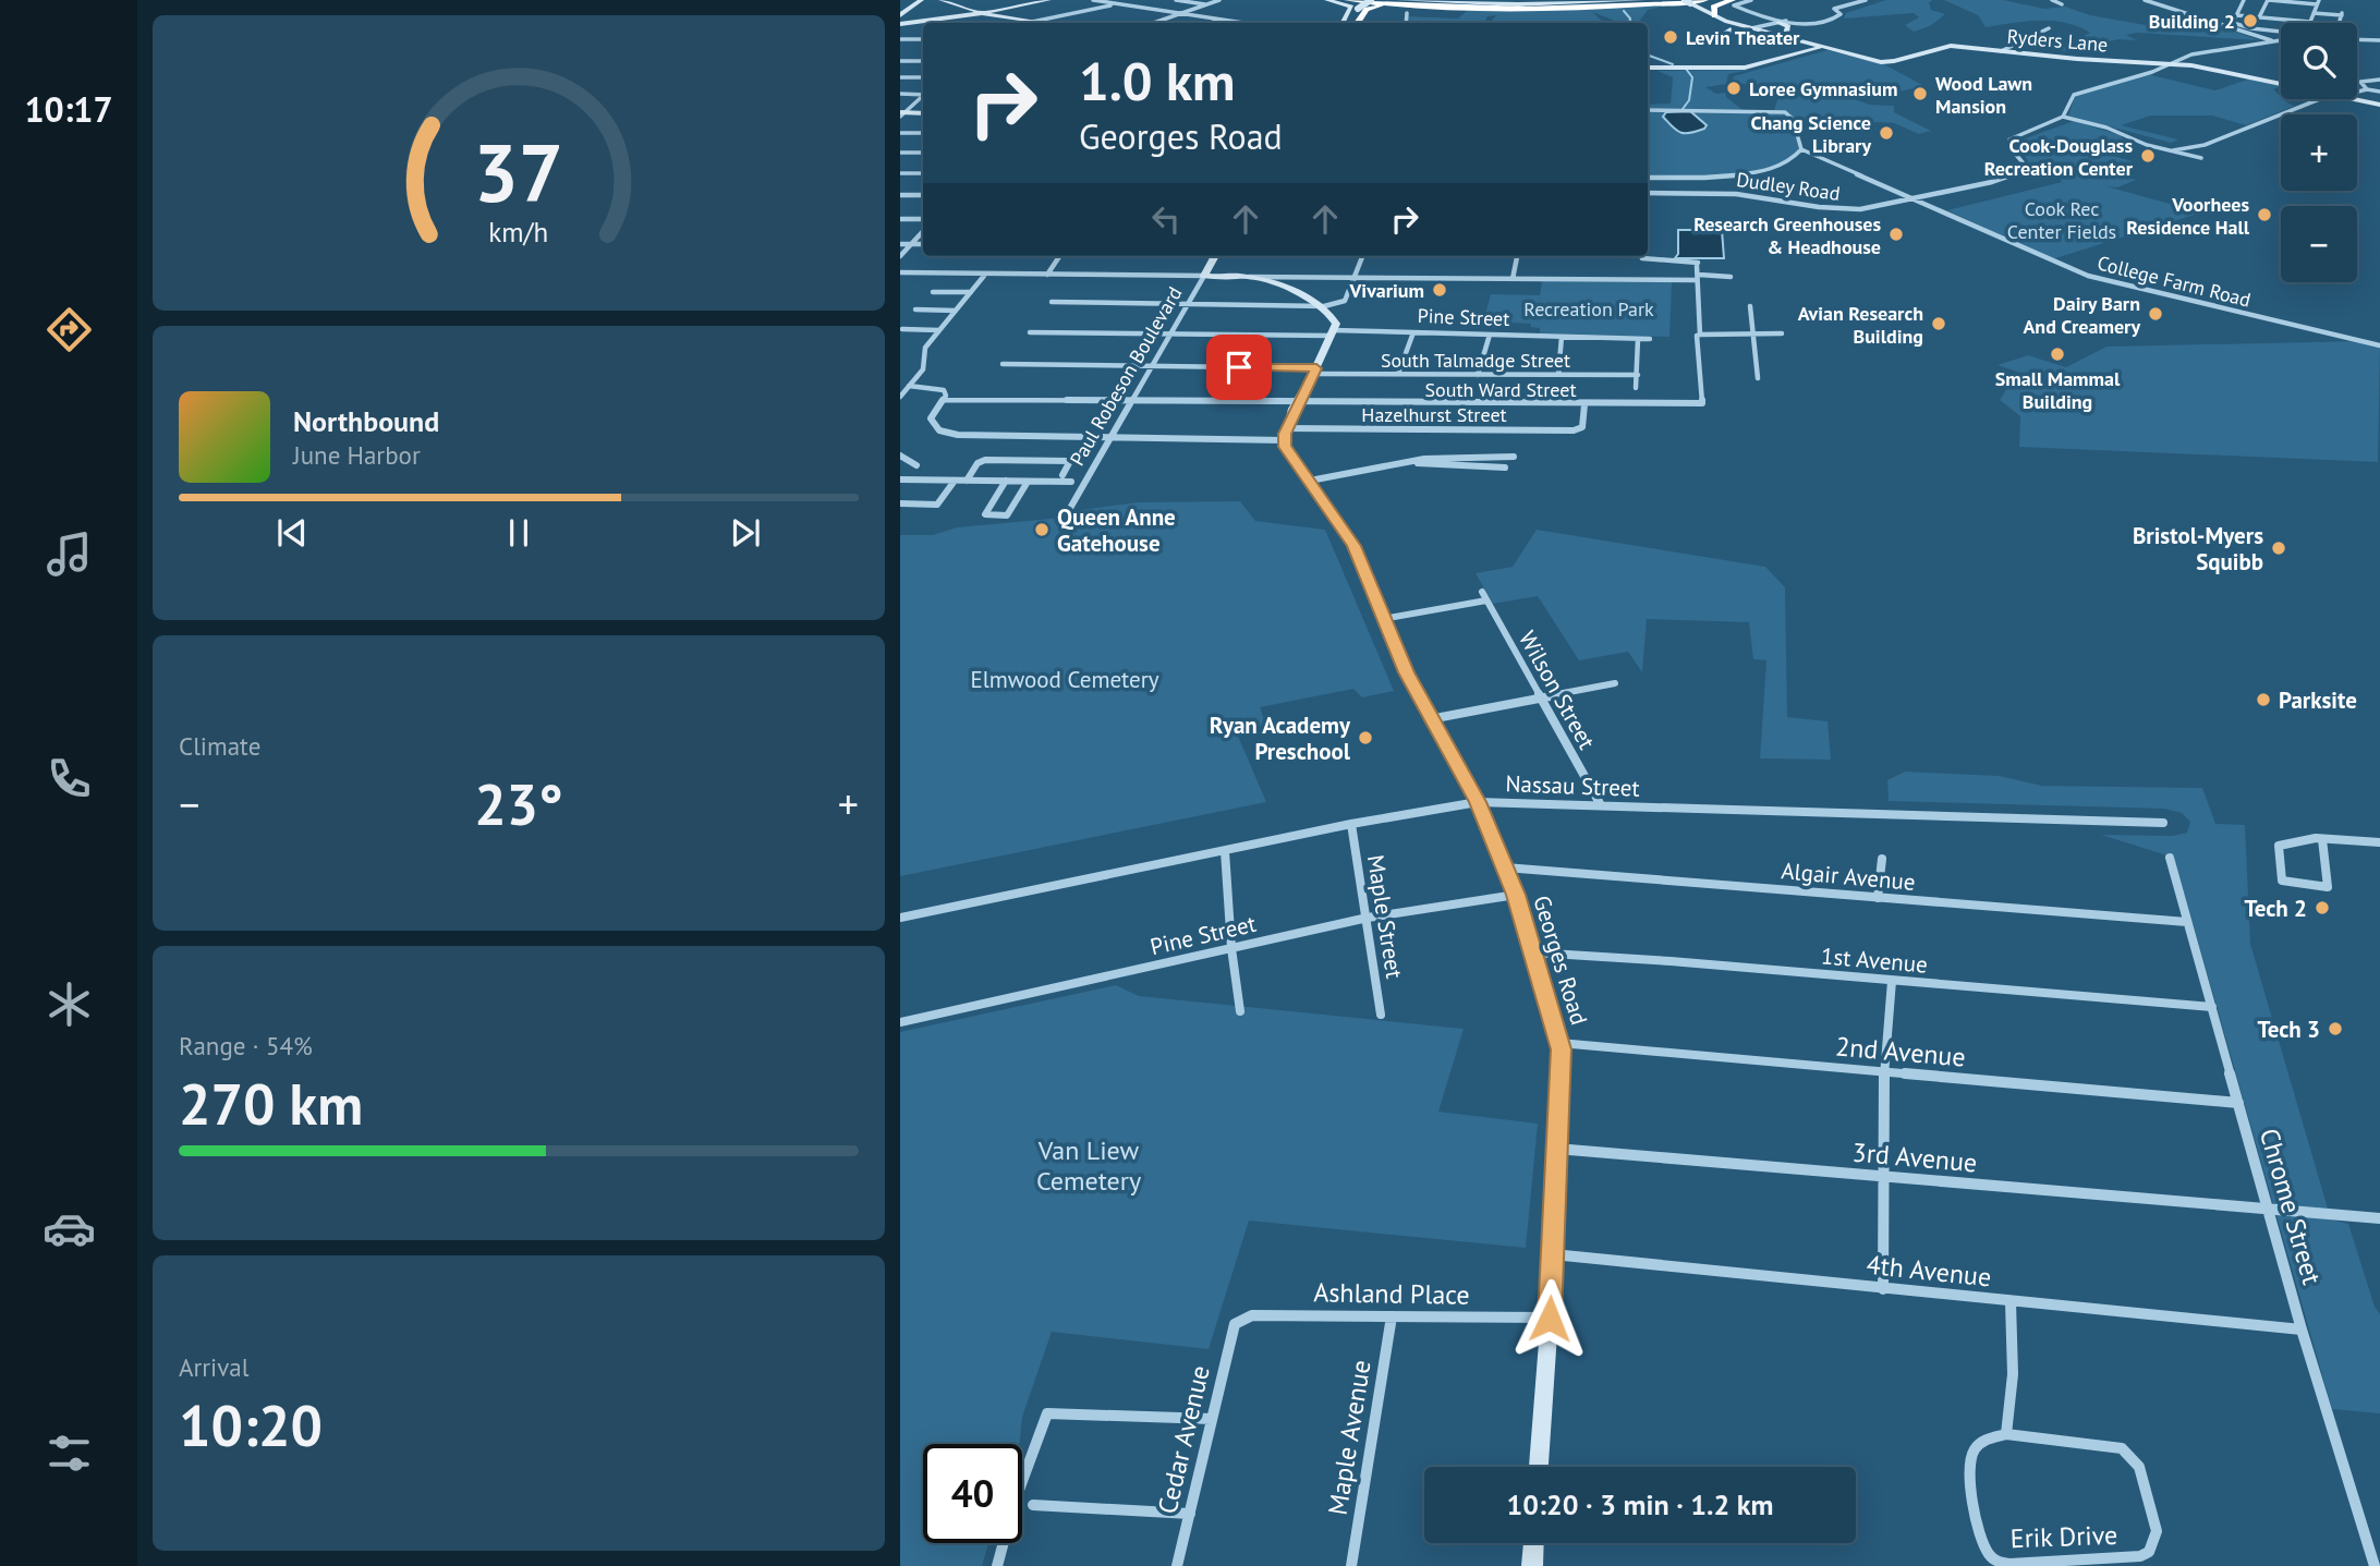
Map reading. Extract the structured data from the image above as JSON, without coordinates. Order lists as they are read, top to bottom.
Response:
{
  "streets": {
    "street": [
      "Ryders Lane",
      "Dudley Road",
      "College Farm Road",
      "Pine Street",
      "South Talmadge Street",
      "Paul Robeson Boulevard",
      "South Ward Street",
      "Hazelhurst Street",
      "Wilson Street",
      "Nassau Street",
      "Algair Avenue",
      "Maple Street",
      "Georges Road",
      "1st Avenue",
      "2nd Avenue",
      "3rd Avenue",
      "Chrome Street",
      "4th Avenue",
      "Ashland Place",
      "Maple Avenue",
      "Cedar Avenue",
      "Erik Drive"
    ]
  },
  "crossings": [
    ["Ryders Lane", "Dudley Road"],
    ["Dudley Road", "College Farm Road"],
    ["Pine Street", "Paul Robeson Boulevard"],
    ["Pine Street", "Maple Street"],
    ["Pine Street", "Georges Road"],
    ["South Talmadge Street", "Paul Robeson Boulevard"],
    ["Paul Robeson Boulevard", "South Ward Street"],
    ["South Ward Street", "Hazelhurst Street"],
    ["Wilson Street", "Nassau Street"],
    ["Nassau Street", "Maple Street"],
    ["Nassau Street", "Georges Road"],
    ["Algair Avenue", "Georges Road"],
    ["Algair Avenue", "Chrome Street"],
    ["Georges Road", "1st Avenue"],
    ["Georges Road", "2nd Avenue"],
    ["Georges Road", "3rd Avenue"],
    ["Georges Road", "4th Avenue"],
    ["Georges Road", "Ashland Place"],
    ["1st Avenue", "Chrome Street"],
    ["2nd Avenue", "Chrome Street"],
    ["3rd Avenue", "Chrome Street"],
    ["Chrome Street", "4th Avenue"],
    ["Ashland Place", "Maple Avenue"],
    ["Ashland Place", "Cedar Avenue"]
  ],
  "parks": [
    "Cook Rec Center Fields",
    "Recreation Park",
    "Elmwood Cemetery",
    "Van Liew Cemetery"
  ],
  "places": [
    "Building 2",
    "Levin Theater",
    "Loree Gymnasium",
    "Wood Lawn Mansion",
    "Chang Science Library",
    "Cook-Douglass Recreation Center",
    "Voorhees Residence Hall",
    "Research Greenhouses & Headhouse",
    "Vivarium",
    "Dairy Barn And Creamery",
    "Avian Research Building",
    "Small Mammal Building",
    "Queen Anne Gatehouse",
    "Bristol-Myers Squibb",
    "Parksite",
    "Ryan Academy Preschool",
    "Tech 2",
    "Tech 3"
  ],
  "page": {
    "tabs": "10:17",
    "map_buttons": ["+", "−"],
    "turn": ["1.0 km", "Georges Road"],
    "song": ["Northbound", "June Harbor"],
    "tile": [
      "Climate",
      ["Range · 54%", "270 km"],
      ["Arrival", "10:20"]
    ],
    "heat": ["−", "23°", "+"],
    "limit": "40",
    "trip": "10:20 · 3 min · 1.2 km",
    "gauge": ["37", "km/h"]
  }
}
